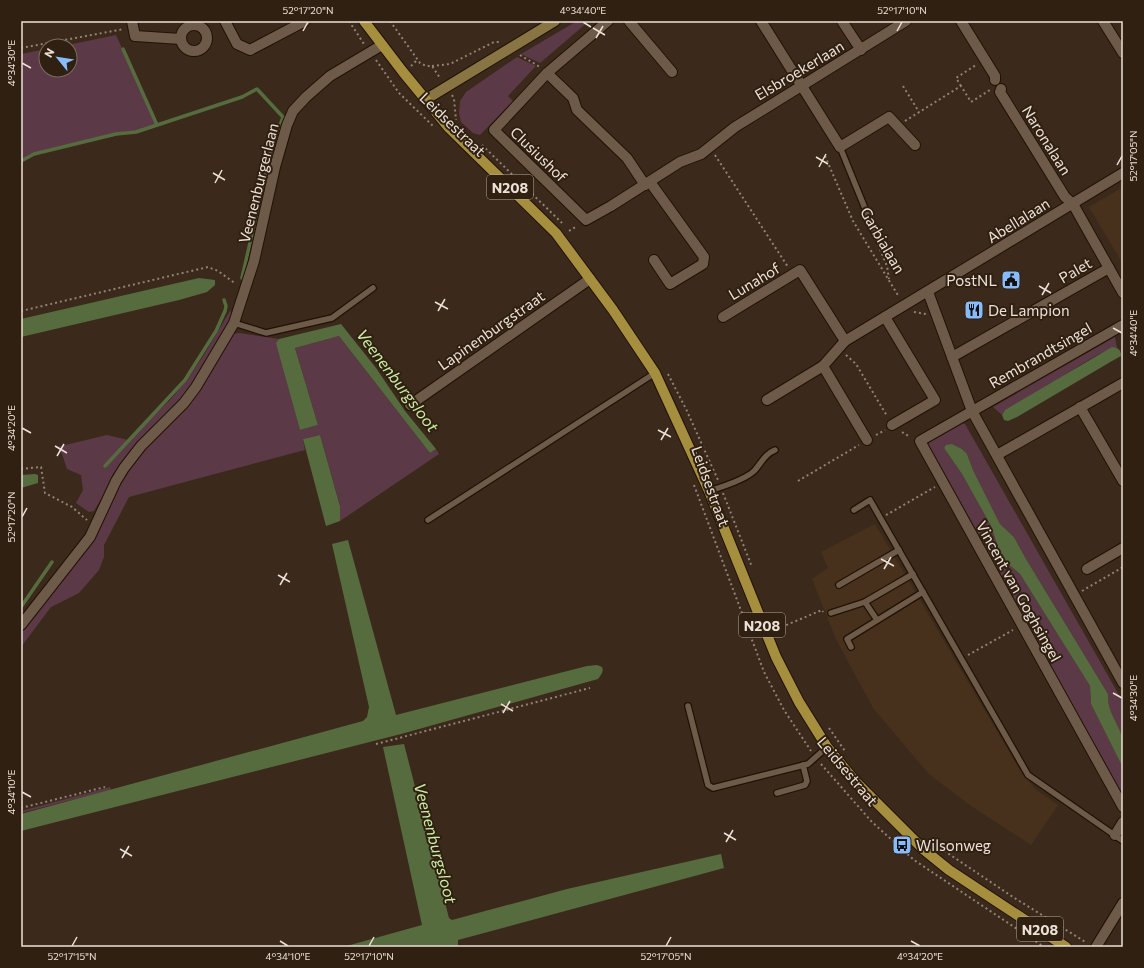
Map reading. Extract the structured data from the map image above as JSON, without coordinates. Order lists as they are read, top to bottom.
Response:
{
  "streets": {
    "main road": ["Leidsestraat", "N208"],
    "street": [
      "Elsbroekerlaan",
      "Naronalaan",
      "Clusiushof",
      "Veenenburgerlaan",
      "Abellalaan",
      "Garbialaan",
      "Palet",
      "Lunahof",
      "Lapinenburgstraat",
      "Rembrandtsingel",
      "Vincent van Goghsingel"
    ]
  },
  "crossings": [
    ["Elsbroekerlaan", "Clusiushof"],
    ["Elsbroekerlaan", "Garbialaan"],
    ["Leidsestraat", "Veenenburgerlaan"],
    ["Leidsestraat", "Lapinenburgstraat"],
    ["Naronalaan", "Abellalaan"],
    ["Naronalaan", "Palet"],
    ["Abellalaan", "Garbialaan"],
    ["Abellalaan", "Lunahof"],
    ["Rembrandtsingel", "Vincent van Goghsingel"]
  ],
  "water": ["Veenenburgsloot"],
  "places": {
    "public building": ["PostNL"],
    "restaurant": ["De Lampion"],
    "bus stop": ["Wilsonweg"]
  },
  "north": "top left",
  "coordinates": [
    "52°17'20\"N",
    "4°34'40\"E",
    "52°17'10\"N",
    "4°34'30\"E",
    "52°17'05\"N",
    "4°34'20\"E",
    "4°34'10\"E",
    "52°17'15\"N"
  ]
}
